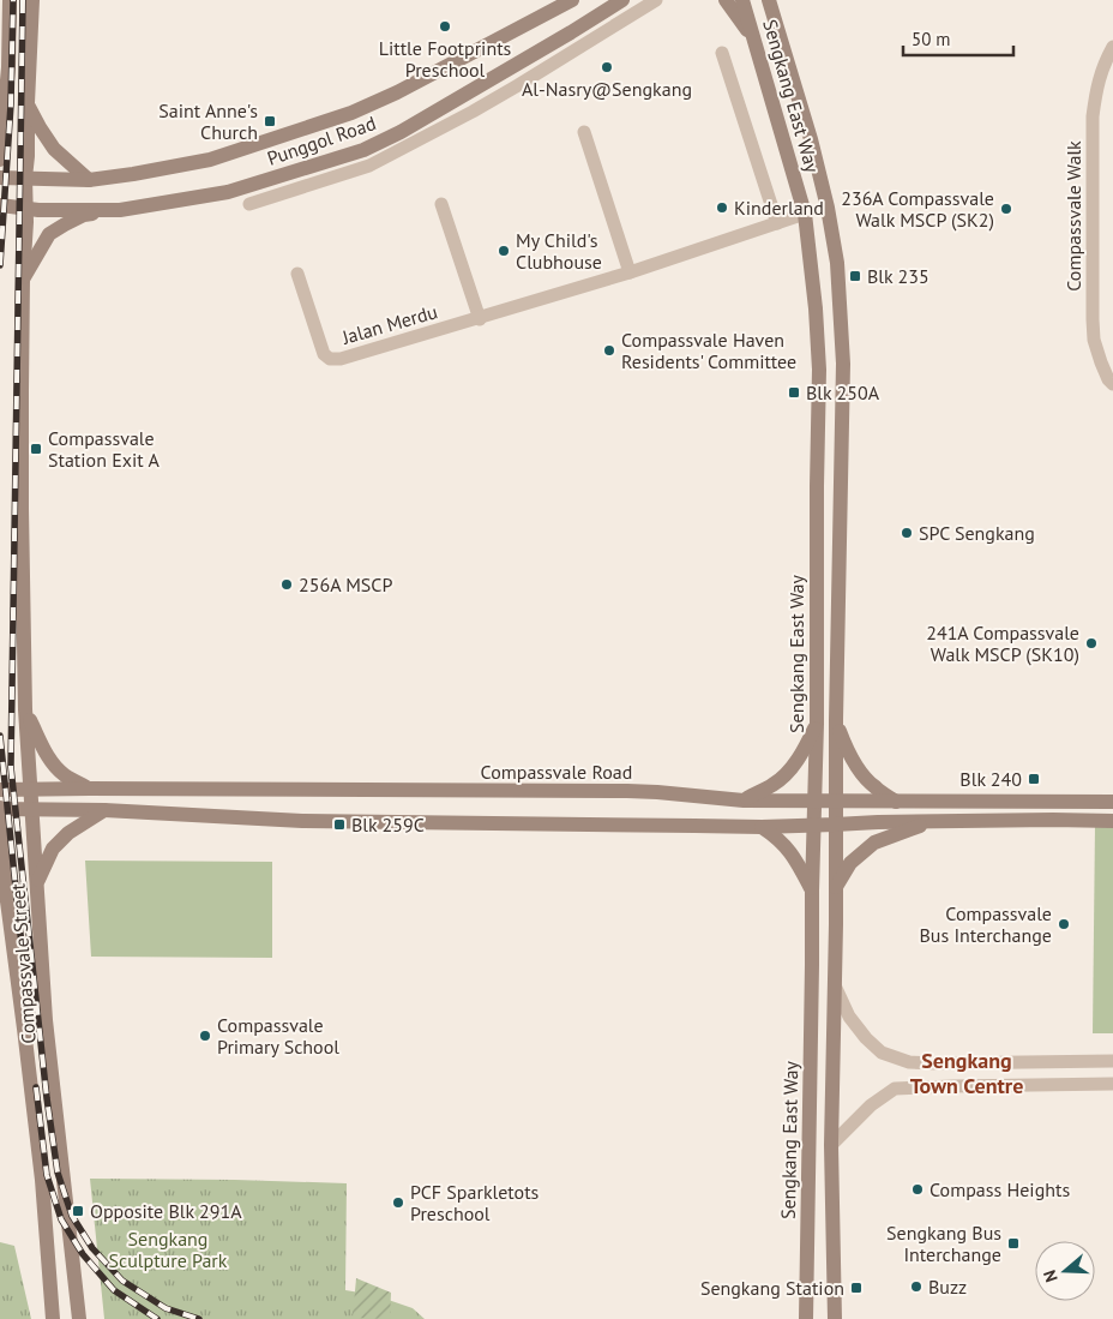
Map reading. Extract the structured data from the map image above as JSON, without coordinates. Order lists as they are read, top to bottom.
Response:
{
  "streets": {
    "main road": [
      "Sengkang East Way",
      "Punggol Road",
      "Compassvale Road",
      "Compassvale Street"
    ],
    "street": ["Compassvale Walk", "Jalan Merdu"]
  },
  "crossings": [
    ["Sengkang East Way", "Jalan Merdu"],
    ["Sengkang East Way", "Compassvale Road"],
    ["Punggol Road", "Compassvale Street"],
    ["Compassvale Road", "Compassvale Street"]
  ],
  "districts": ["Sengkang Town Centre"],
  "parks": ["Sengkang Sculpture Park"],
  "places": {
    "other": [
      "Little Footprints Preschool",
      "Al-Nasry@Sengkang",
      "Kinderland",
      "236A Compassvale Walk MSCP (SK2)",
      "My Child's Clubhouse",
      "Compassvale Haven Residents' Committee",
      "SPC Sengkang",
      "256A MSCP",
      "241A Compassvale Walk MSCP (SK10)",
      "Compassvale Bus Interchange",
      "Compassvale Primary School",
      "Compass Heights",
      "PCF Sparkletots Preschool",
      "Buzz"
    ],
    "transit": [
      "Saint Anne's Church",
      "Blk 235",
      "Blk 250A",
      "Compassvale Station Exit A",
      "Blk 240",
      "Blk 259C",
      "Opposite Blk 291A",
      "Sengkang Bus Interchange",
      "Sengkang Station"
    ]
  },
  "scale_bar": "50 m",
  "north": "left"
}
